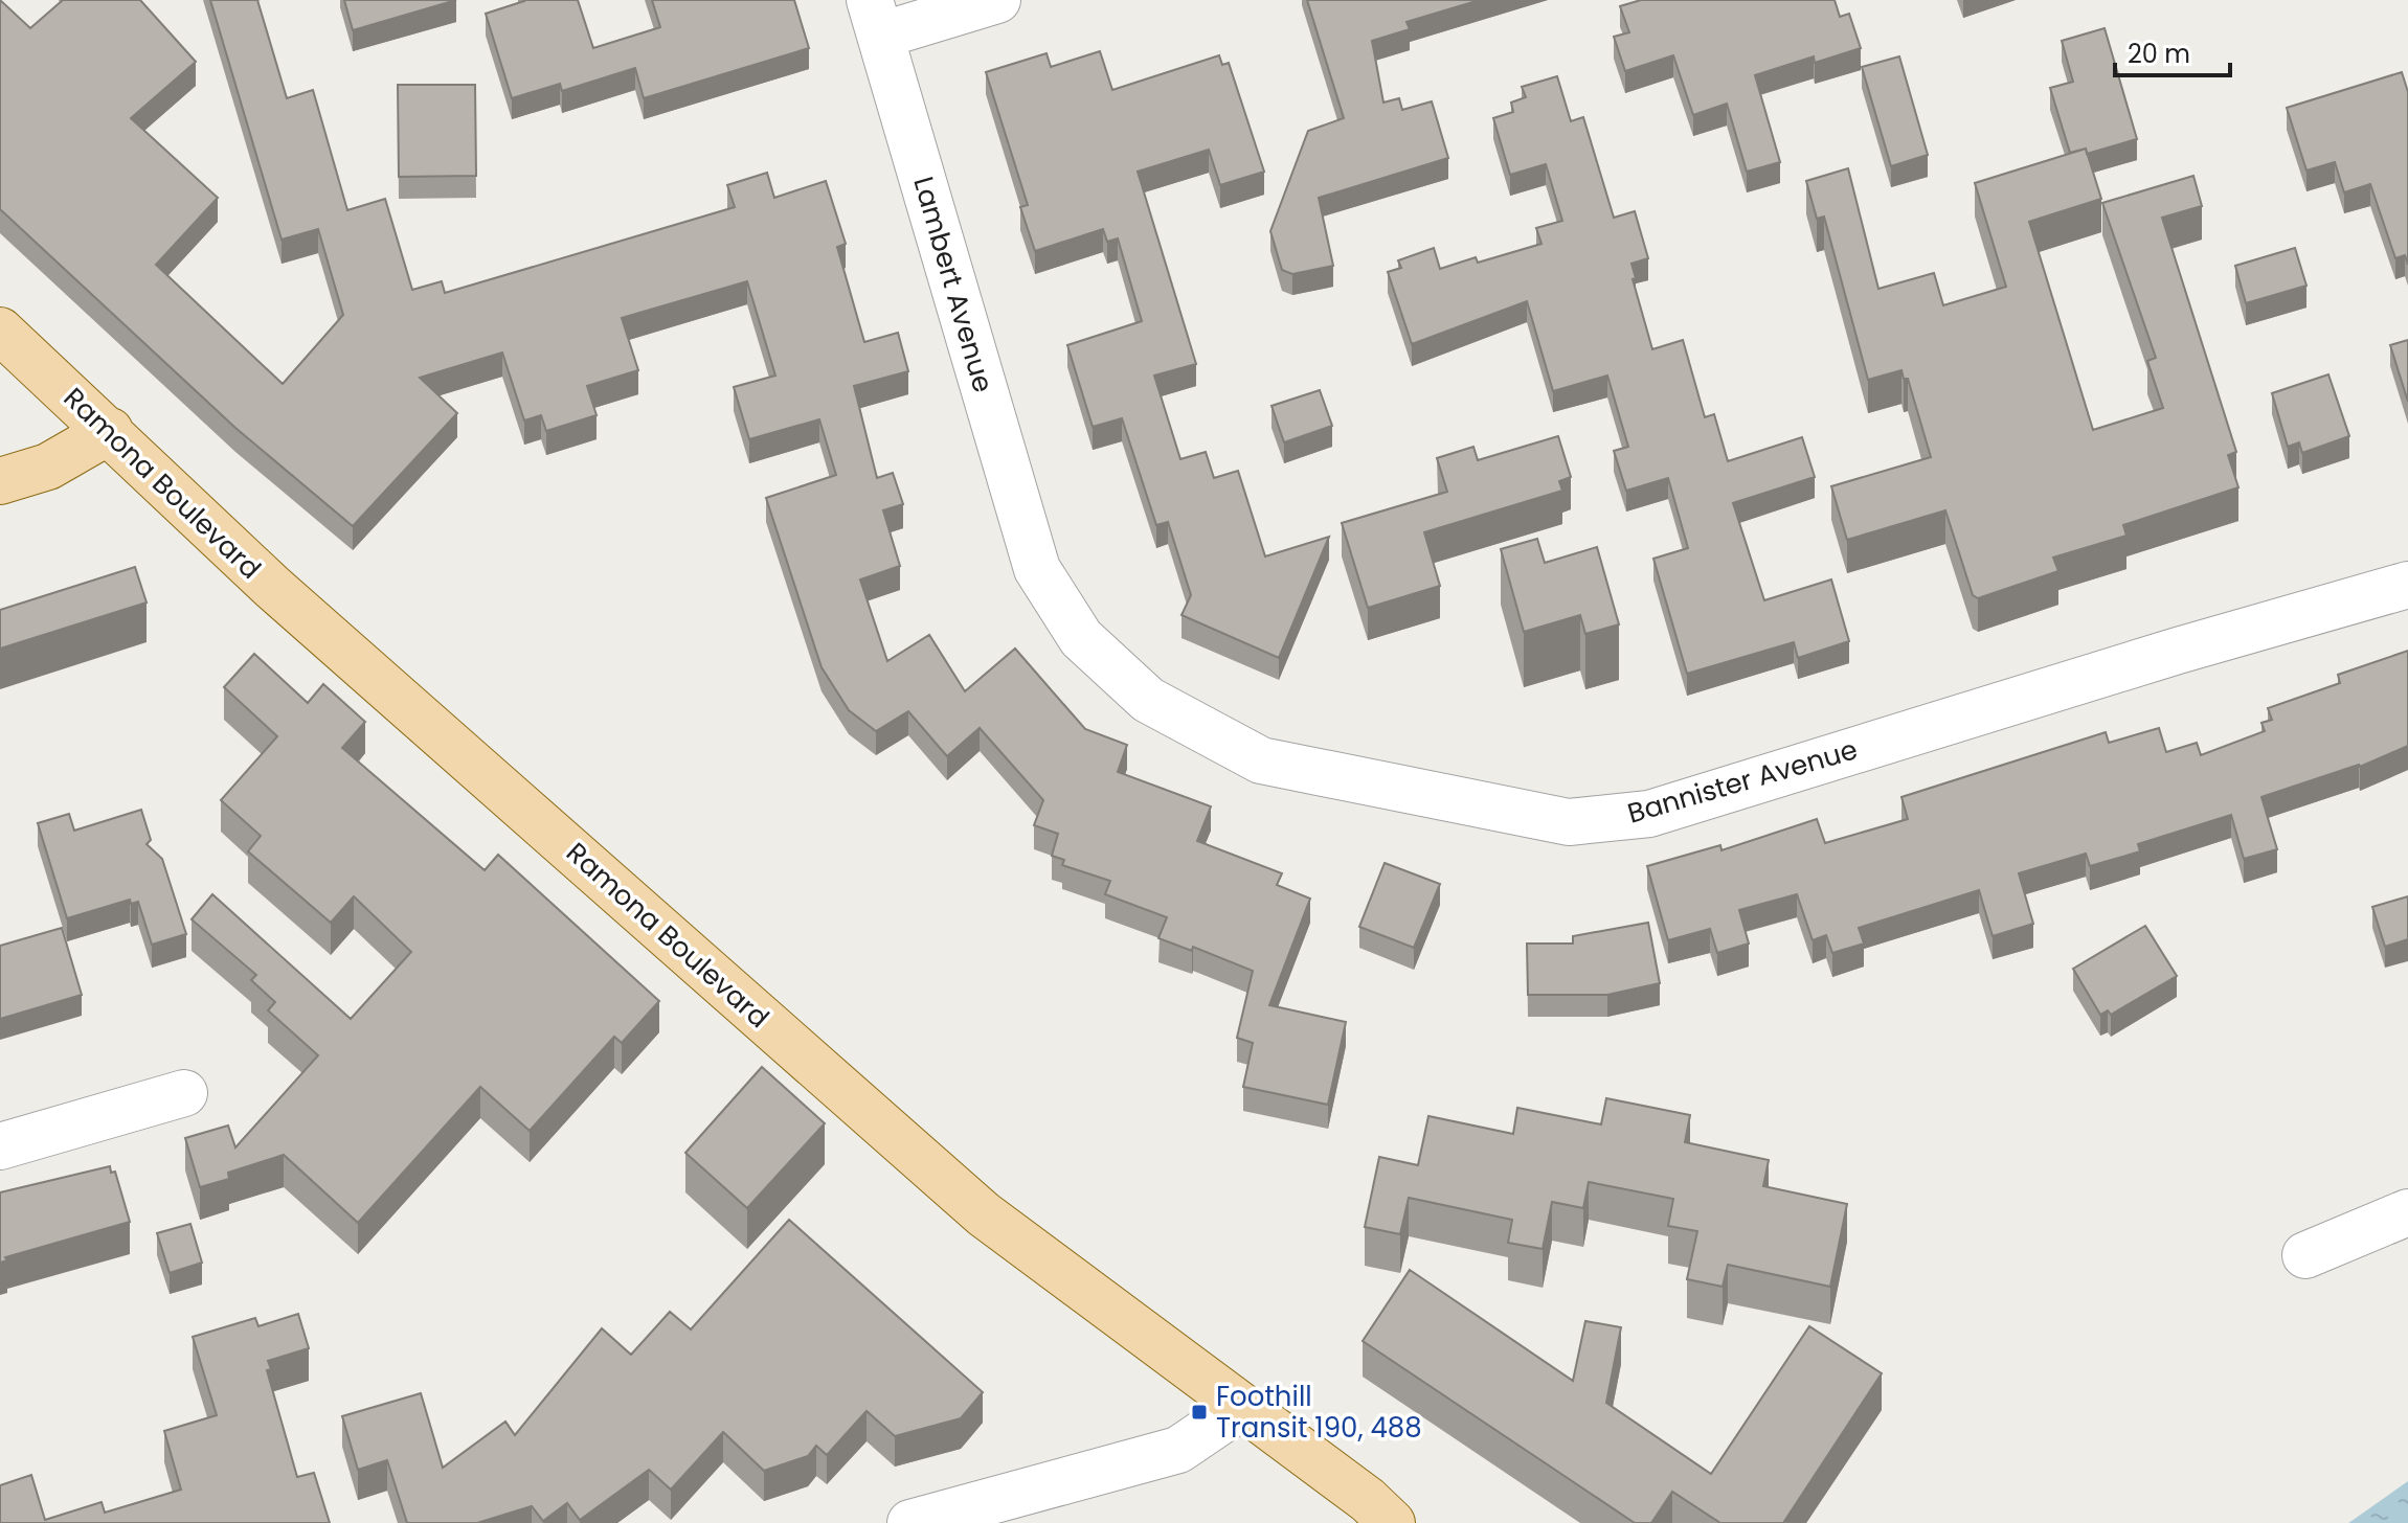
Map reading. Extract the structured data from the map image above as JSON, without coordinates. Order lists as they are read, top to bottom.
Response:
{
  "streets": {
    "main road": ["Ramona Boulevard"],
    "street": ["Lambert Avenue", "Bannister Avenue"]
  },
  "crossings": [
    ["Lambert Avenue", "Bannister Avenue"]
  ],
  "places": {
    "transit": ["Foothill Transit 190, 488"]
  },
  "scale_bar": "20 m"
}
